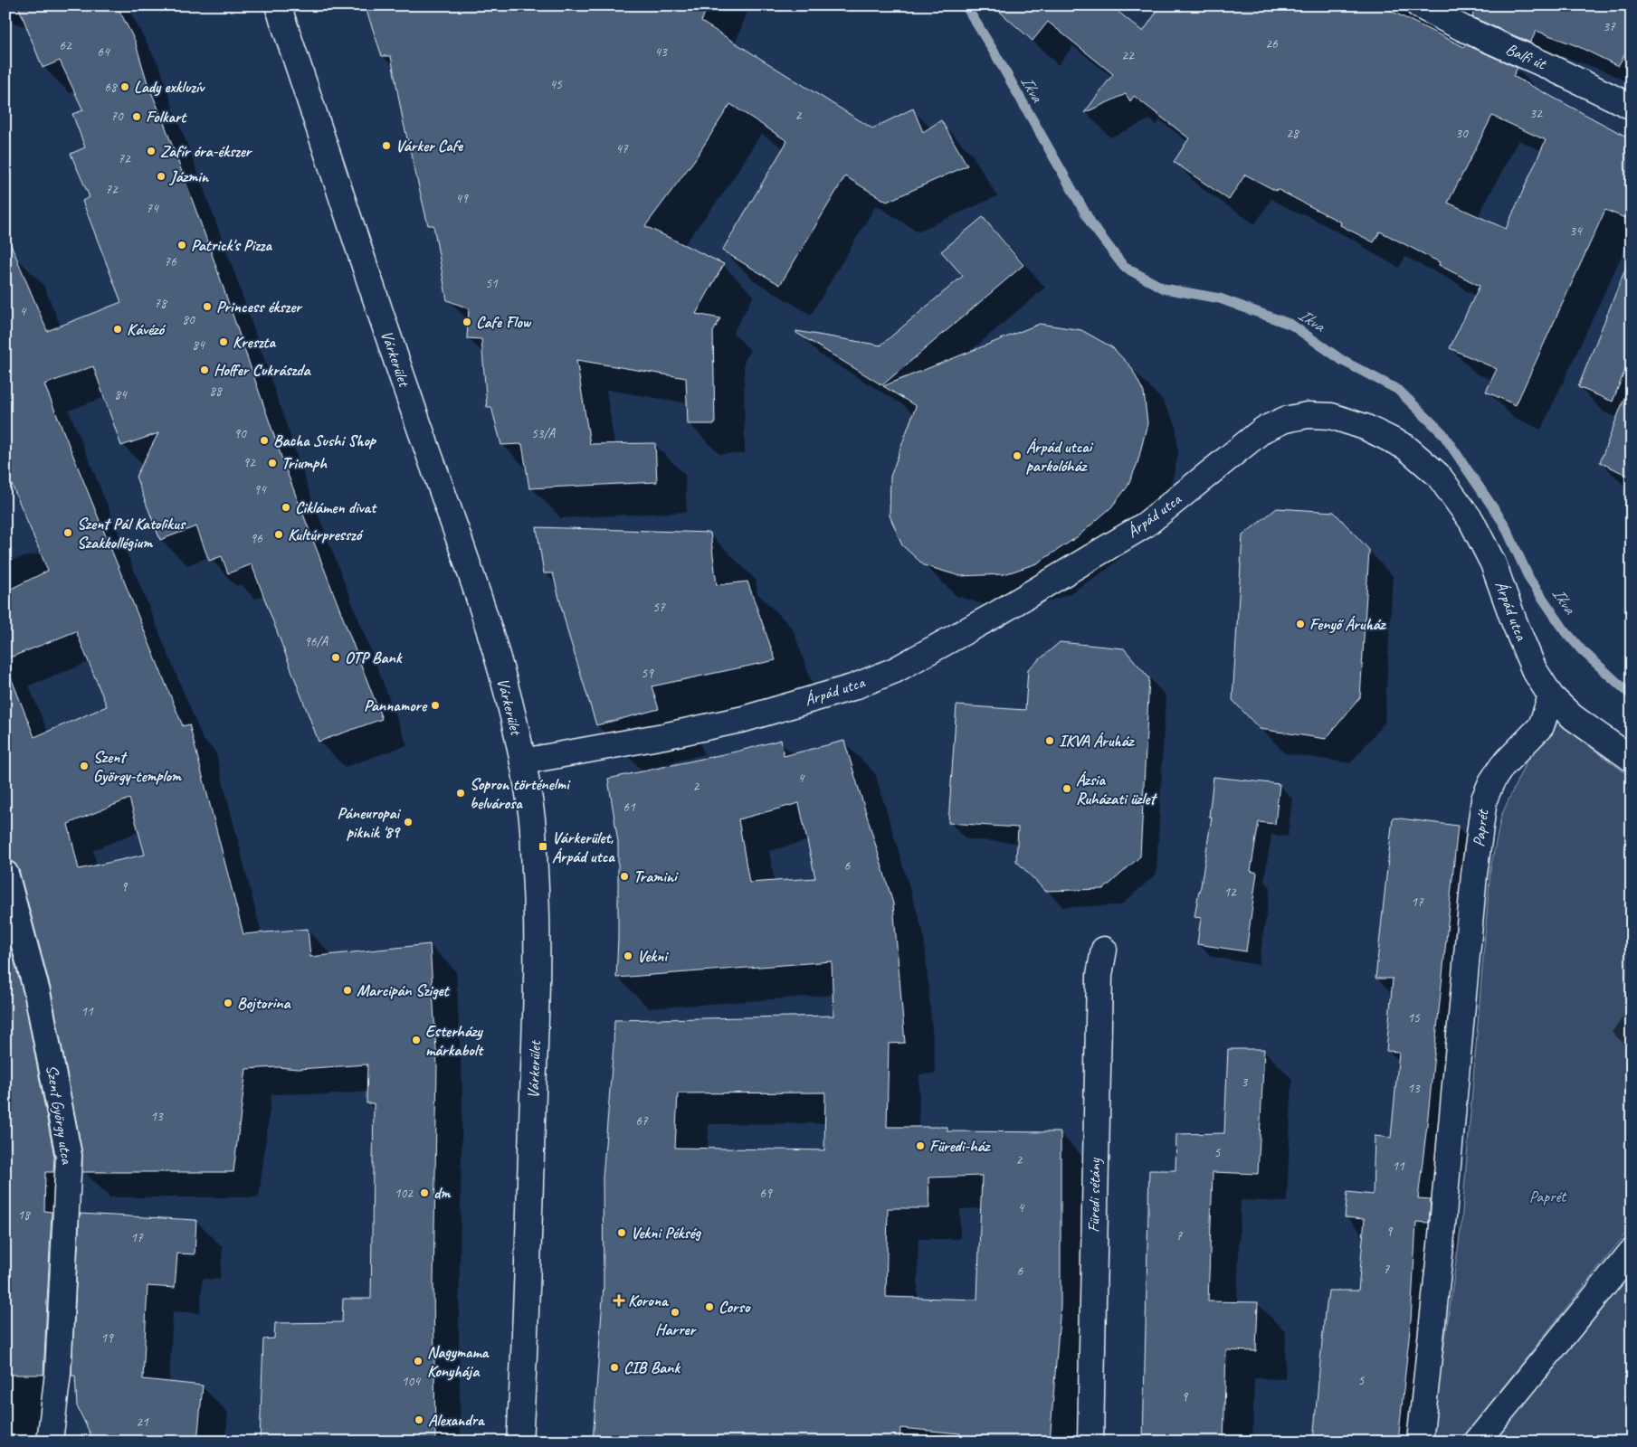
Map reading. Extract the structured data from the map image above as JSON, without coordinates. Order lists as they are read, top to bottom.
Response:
{
  "streets": {
    "street": [
      "Balfi út",
      "Várkerület",
      "Árpád utca",
      "Paprét",
      "Szent György utca",
      "Füredi sétány"
    ]
  },
  "crossings": [
    ["Várkerület", "Árpád utca"],
    ["Árpád utca", "Paprét"]
  ],
  "water": ["Ikva"],
  "parks": ["Paprét"],
  "places": {
    "other": [
      "Lady exkluzív",
      "Folkart",
      "Várker Cafe",
      "Zafír óra-ékszer",
      "Jázmin",
      "Patrick's Pizza",
      "Princess ékszer",
      "Cafe Flow",
      "Kávézó",
      "Kreszta",
      "Hoffer Cukrászda",
      "Bacha Sushi Shop",
      "Árpád utcai parkolóház",
      "Triumph",
      "Ciklámen divat",
      "Szent Pál Katolikus Szakkollégium",
      "Kultúrpresszó",
      "Fenyő Áruház",
      "OTP Bank",
      "Pannamore",
      "IKVA Áruház",
      "Szent György-templom",
      "Ázsia Ruházati üzlet",
      "Sopron történelmi belvárosa",
      "Páneuropai piknik '89",
      "Tramini",
      "Vekni",
      "Marcipán Sziget",
      "Bojtorina",
      "Esterházy márkabolt",
      "Füredi-ház",
      "dm",
      "Vekni Pékség",
      "Corso",
      "Harrer",
      "Nagymama Konyhája",
      "CIB Bank",
      "Alexandra"
    ],
    "transit": ["Várkerület, Árpád utca"],
    "health": ["Korona"]
  },
  "house_numbers": [
    "37",
    "26",
    "62",
    "64",
    "43",
    "22",
    "45",
    "68",
    "32",
    "2",
    "70",
    "28",
    "30",
    "47",
    "72",
    "72",
    "49",
    "74",
    "34",
    "76",
    "51",
    "78",
    "4",
    "80",
    "84",
    "88",
    "84",
    "90",
    "53/A",
    "92",
    "94",
    "96",
    "57",
    "96/A",
    "59",
    "4",
    "2",
    "61",
    "6",
    "9",
    "12",
    "17",
    "11",
    "15",
    "3",
    "13",
    "13",
    "67",
    "5",
    "2",
    "11",
    "102",
    "69",
    "4",
    "18",
    "9",
    "7",
    "17",
    "7",
    "6",
    "19",
    "5",
    "104",
    "9",
    "21"
  ]
}
